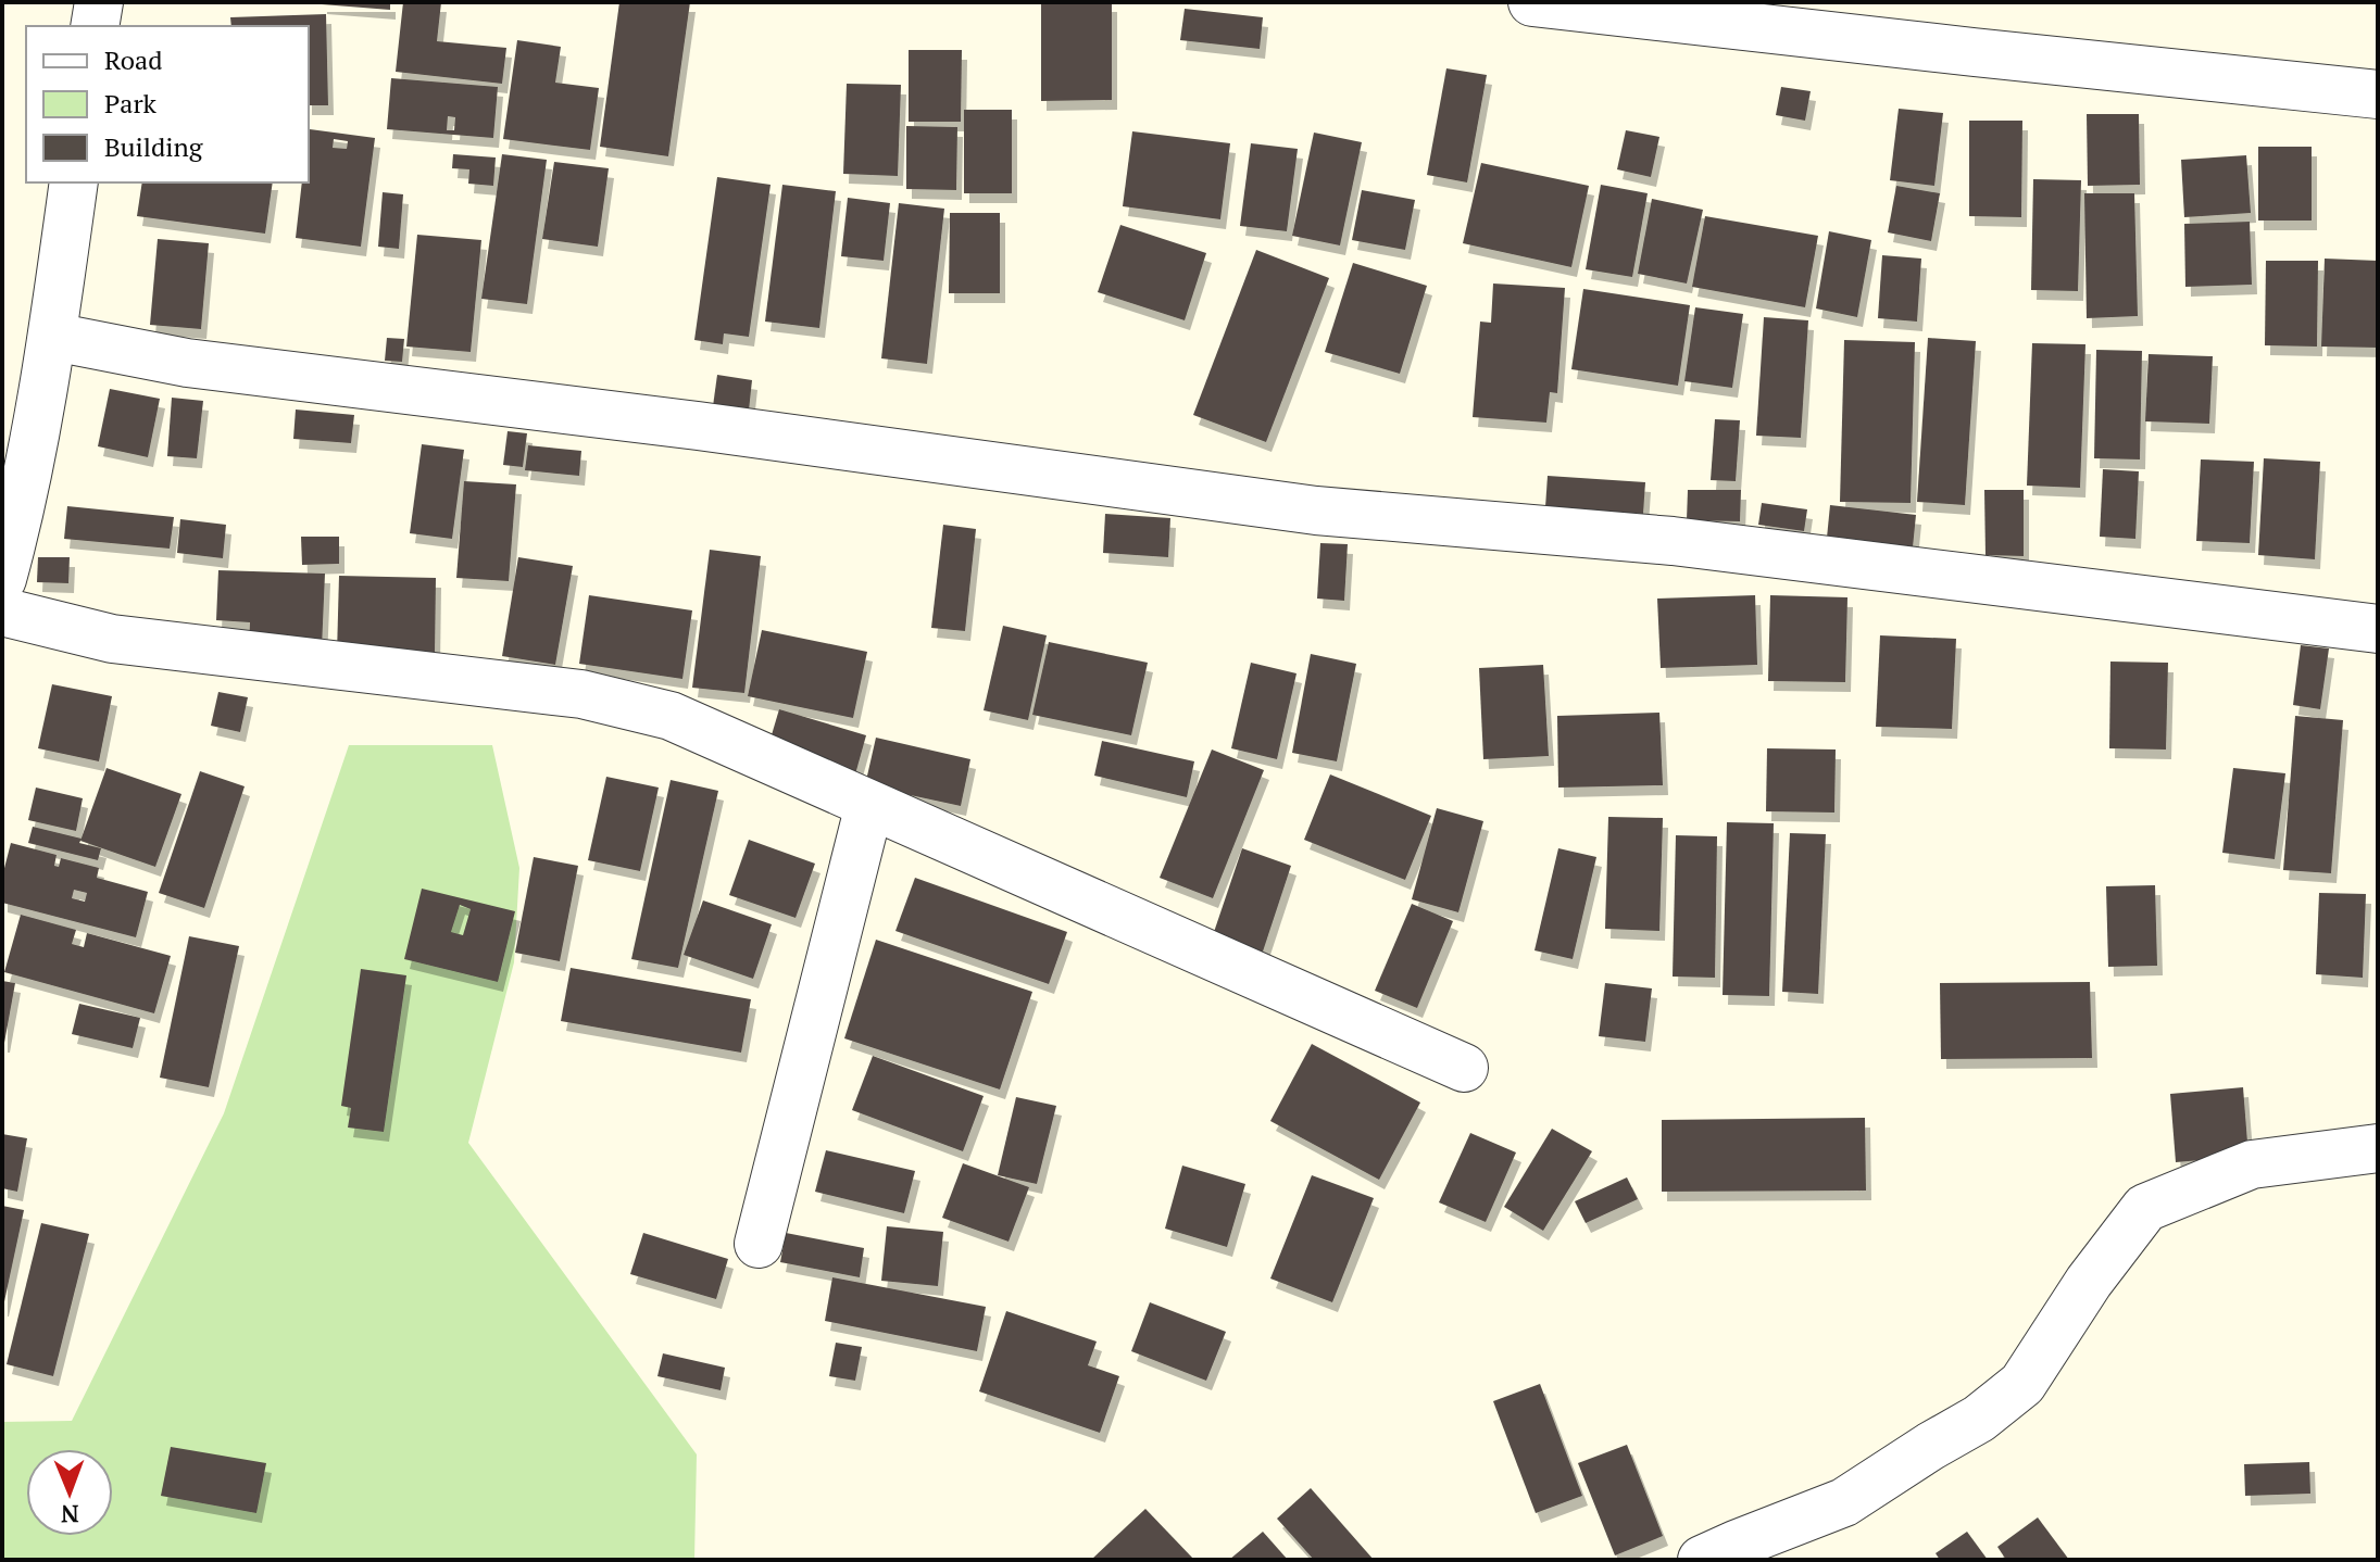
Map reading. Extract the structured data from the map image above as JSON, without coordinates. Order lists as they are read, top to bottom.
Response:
{
  "legend": ["Road", "Park", "Building"],
  "north": "bottom"
}
